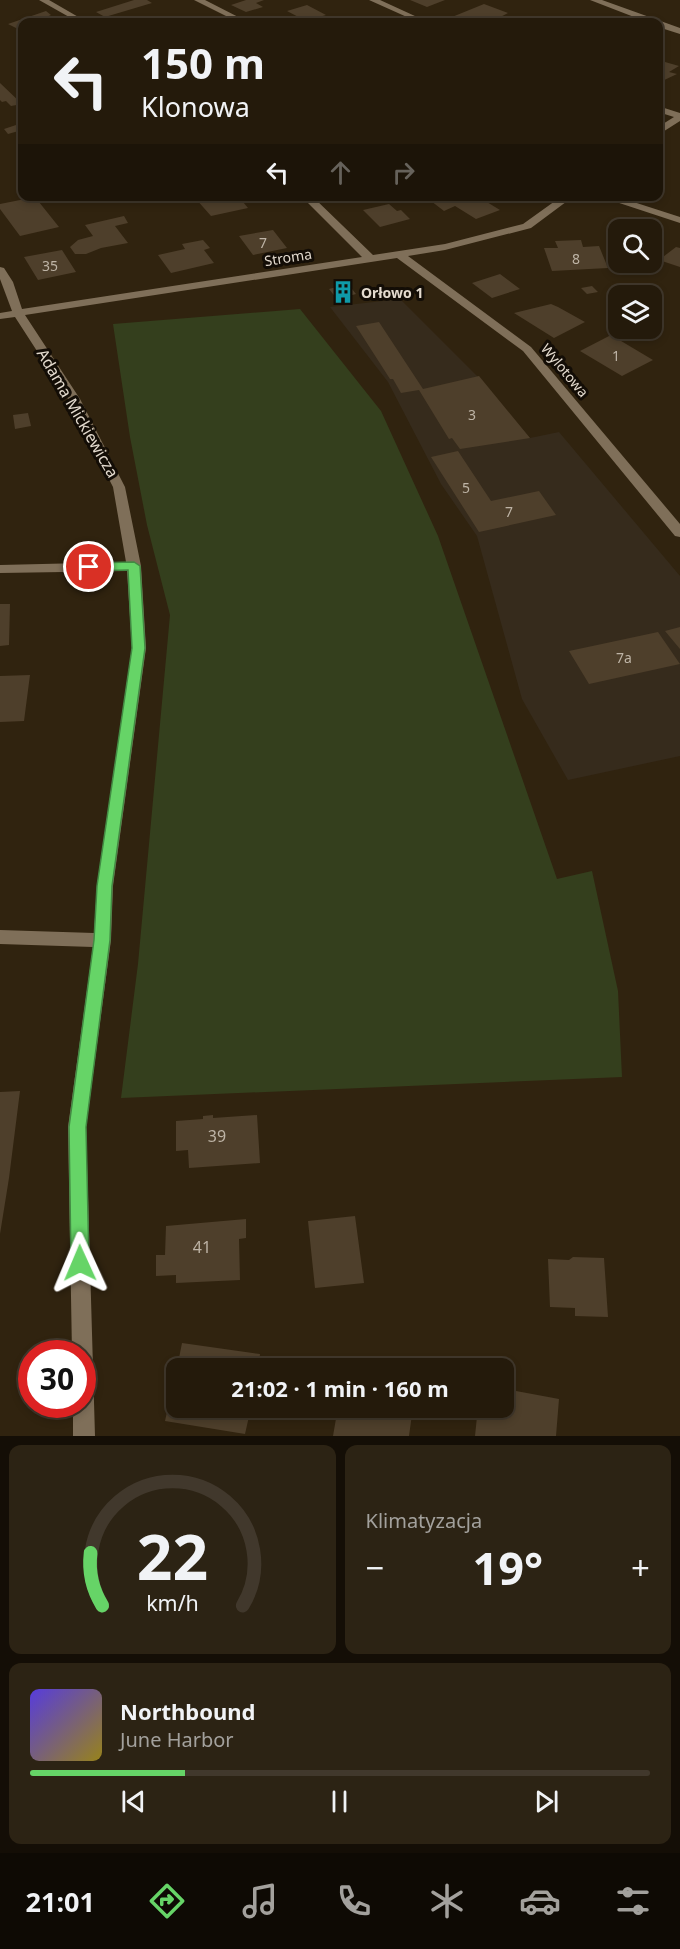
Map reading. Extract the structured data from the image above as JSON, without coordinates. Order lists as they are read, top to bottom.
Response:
{
  "streets": {
    "street": ["Stroma", "Wylotowa", "Adama Mickiewicza"]
  },
  "crossings": [
    ["Stroma", "Wylotowa"],
    ["Stroma", "Adama Mickiewicza"]
  ],
  "places": {
    "building": ["Orłowo 1"]
  },
  "house_numbers": [
    "7",
    "8",
    "35",
    "1",
    "3",
    "5",
    "7",
    "7a",
    "39",
    "41"
  ],
  "page": {
    "turn": ["150 m", "Klonowa"],
    "limit": "30",
    "trip": "21:02 · 1 min · 160 m",
    "tile": "Klimatyzacja",
    "heat": ["−", "19°", "+"],
    "song": ["Northbound", "June Harbor"],
    "tabs": "21:01",
    "gauge": ["22", "km/h"]
  }
}
